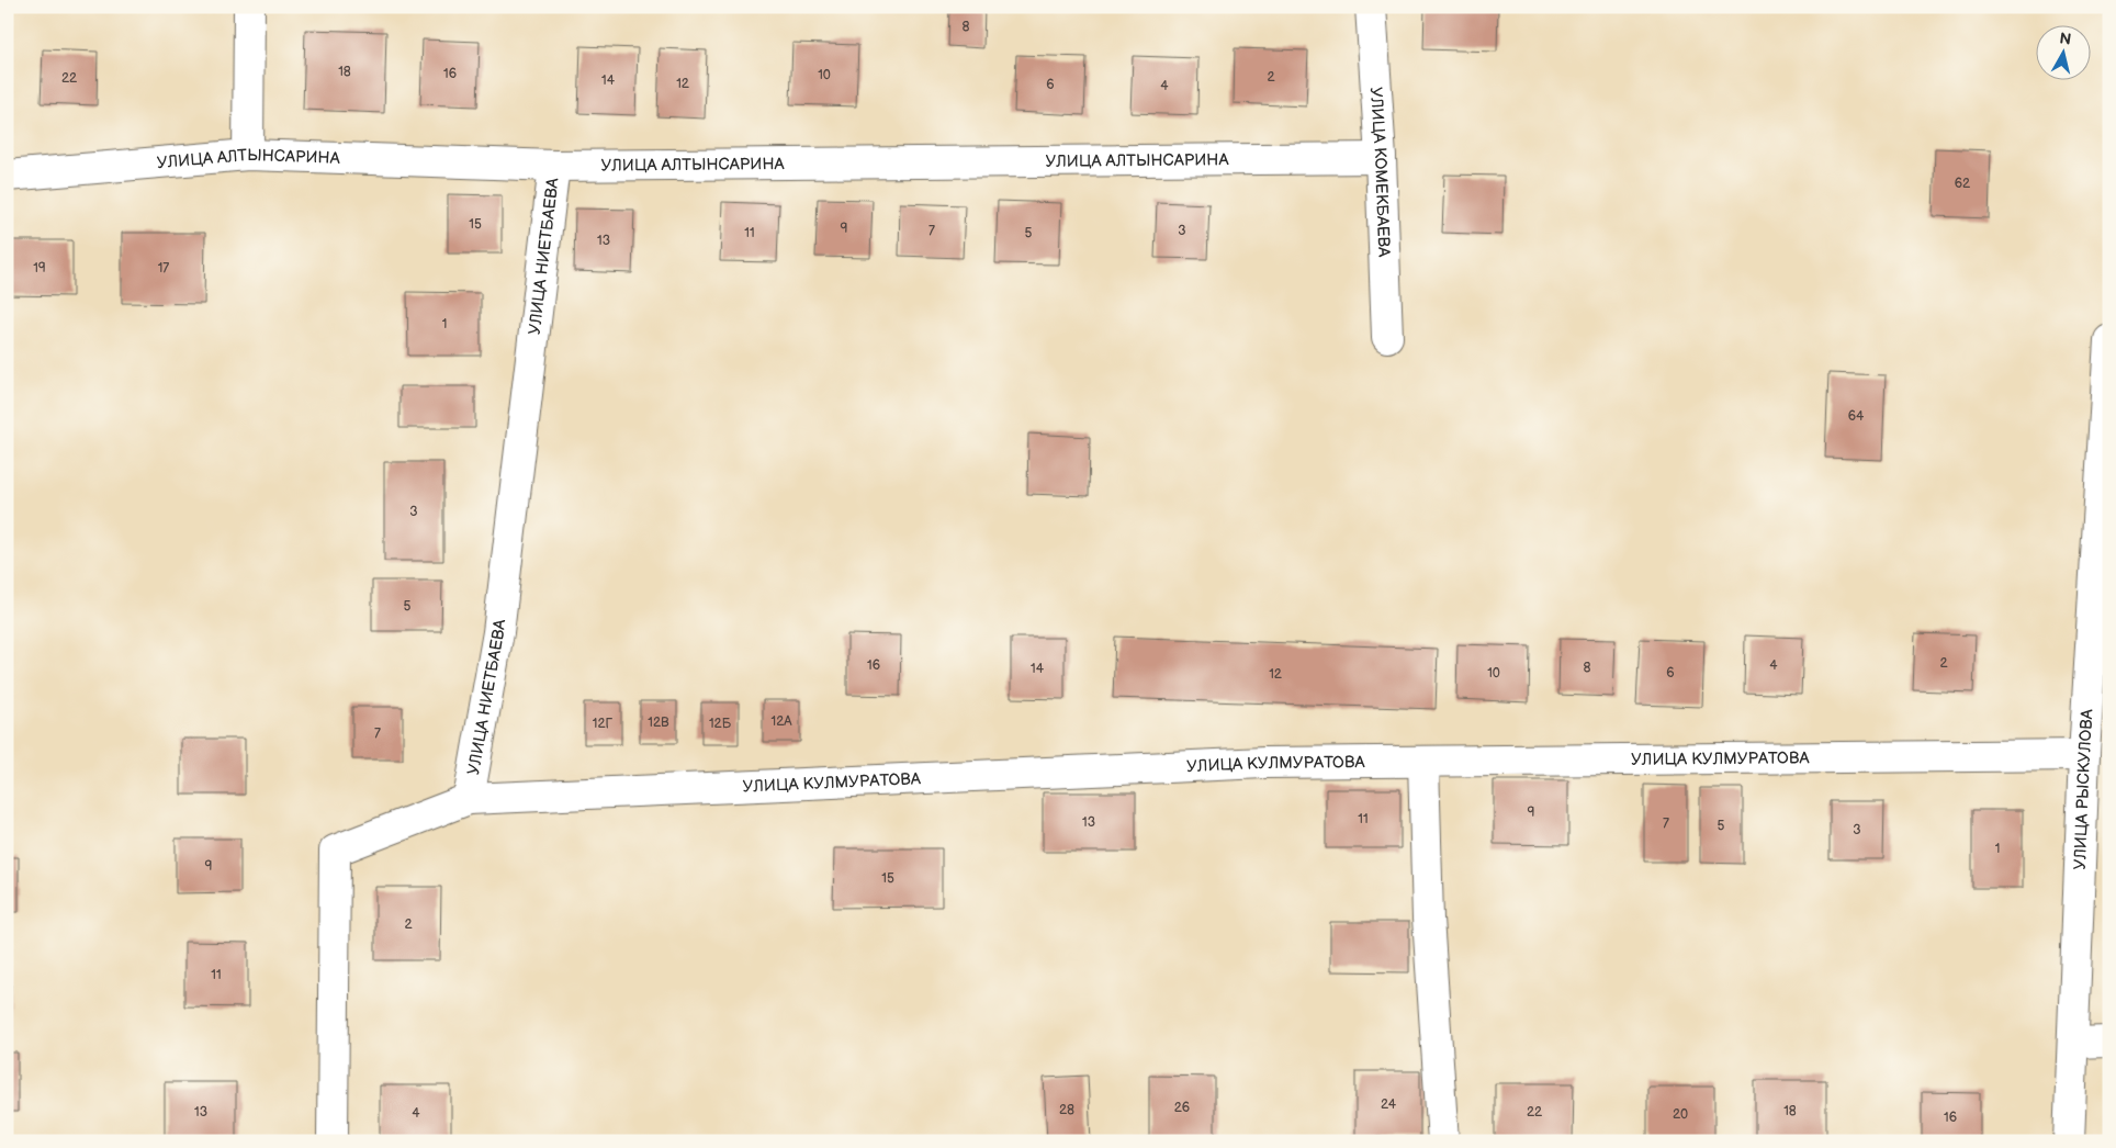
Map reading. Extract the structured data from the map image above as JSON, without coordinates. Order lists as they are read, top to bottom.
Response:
{
  "streets": {
    "street": [
      "УЛИЦА АЛТЫНСАРИНА",
      "УЛИЦА КОМЕКБАЕВА",
      "УЛИЦА НИЕТБАЕВА",
      "УЛИЦА КУЛМУРАТОВА",
      "УЛИЦА РЫСКУЛОВА"
    ]
  },
  "crossings": [
    ["УЛИЦА АЛТЫНСАРИНА", "УЛИЦА КОМЕКБАЕВА"],
    ["УЛИЦА АЛТЫНСАРИНА", "УЛИЦА НИЕТБАЕВА"],
    ["УЛИЦА НИЕТБАЕВА", "УЛИЦА КУЛМУРАТОВА"],
    ["УЛИЦА КУЛМУРАТОВА", "УЛИЦА РЫСКУЛОВА"]
  ],
  "house_numbers": [
    "8",
    "18",
    "16",
    "10",
    "2",
    "22",
    "14",
    "12",
    "6",
    "4",
    "62",
    "15",
    "9",
    "7",
    "3",
    "11",
    "5",
    "13",
    "19",
    "17",
    "1",
    "64",
    "3",
    "5",
    "2",
    "16",
    "4",
    "8",
    "14",
    "10",
    "6",
    "12",
    "12А",
    "12В",
    "12Г",
    "12Б",
    "7",
    "9",
    "11",
    "13",
    "7",
    "5",
    "3",
    "1",
    "9",
    "15",
    "2",
    "11",
    "24",
    "26",
    "28",
    "18",
    "13",
    "22",
    "4",
    "20",
    "16"
  ],
  "north": "top"
}
